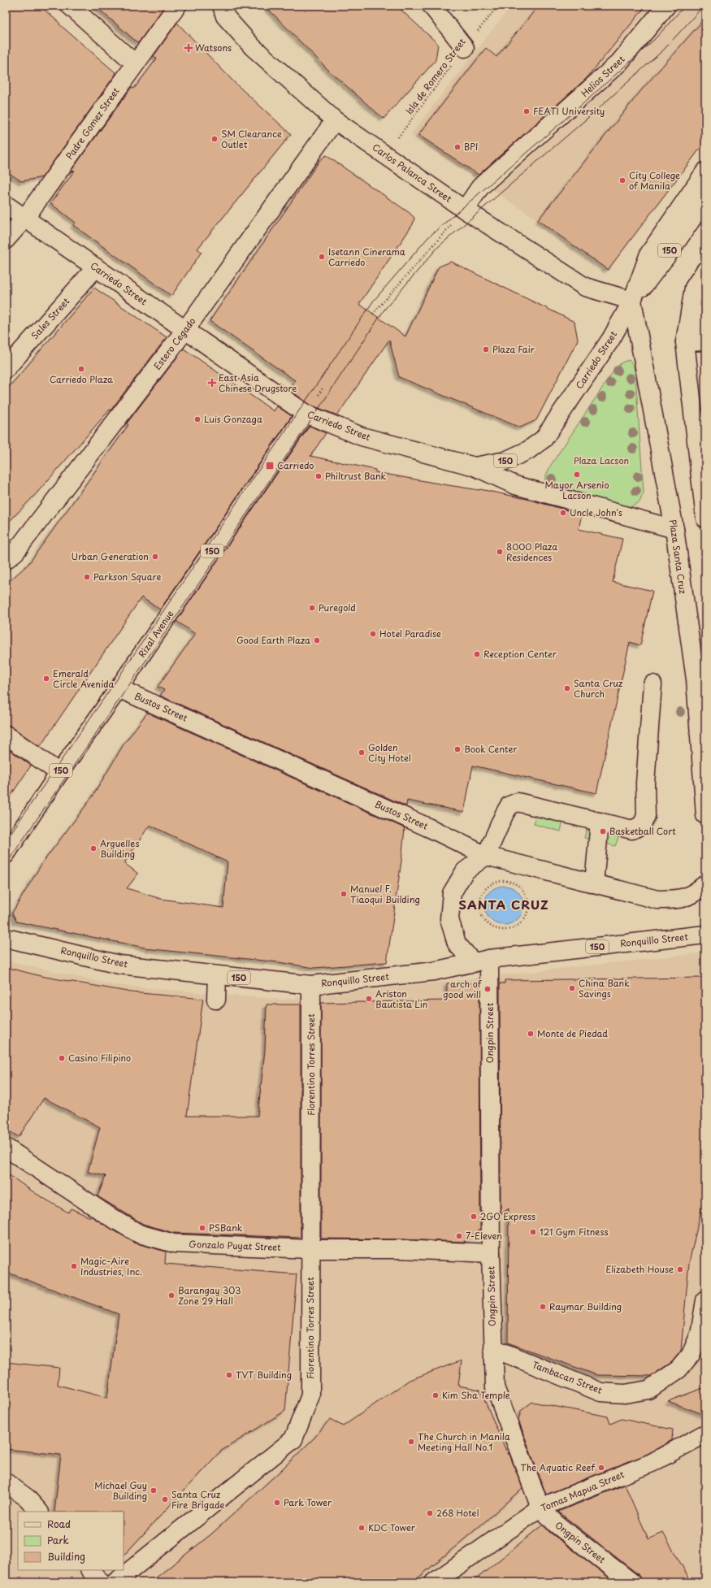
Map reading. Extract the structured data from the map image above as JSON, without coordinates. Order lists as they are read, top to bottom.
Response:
{
  "streets": {
    "street": [
      "Helios Street",
      "Padre Gomez Street",
      "Carlos Palanca Street",
      "150",
      "Carriedo Street",
      "Sales Street",
      "Estero Cegado",
      "Plaza Santa Cruz",
      "Rizal Avenue",
      "Bustos Street",
      "Ronquillo Street",
      "Ongpin Street",
      "Florentino Torres Street",
      "Gonzalo Puyat Street",
      "Tambacan Street",
      "Tomas Mapua Street"
    ],
    "path": ["Isla de Romero Street"]
  },
  "crossings": [
    ["Isla de Romero Street", "Carlos Palanca Street"],
    ["Helios Street", "Carlos Palanca Street"],
    ["Padre Gomez Street", "Carriedo Street"],
    ["Carlos Palanca Street", "150"],
    ["Carlos Palanca Street", "Carriedo Street"],
    ["Carlos Palanca Street", "Estero Cegado"],
    ["Carlos Palanca Street", "Plaza Santa Cruz"],
    ["150", "Carriedo Street"],
    ["150", "Plaza Santa Cruz"],
    ["Carriedo Street", "Sales Street"],
    ["Carriedo Street", "Estero Cegado"],
    ["Carriedo Street", "Plaza Santa Cruz"],
    ["Carriedo Street", "Rizal Avenue"],
    ["Rizal Avenue", "Bustos Street"],
    ["Ronquillo Street", "Ongpin Street"],
    ["Ronquillo Street", "Florentino Torres Street"],
    ["Ongpin Street", "Gonzalo Puyat Street"],
    ["Ongpin Street", "Tambacan Street"],
    ["Ongpin Street", "Tomas Mapua Street"],
    ["Florentino Torres Street", "Gonzalo Puyat Street"]
  ],
  "districts": ["SANTA CRUZ"],
  "parks": ["Plaza Lacson"],
  "places": {
    "health": ["Watsons", "East Asia Chinese Drugstore"],
    "other": [
      "FEATI University",
      "SM Clearance Outlet",
      "BPI",
      "City College of Manila",
      "Isetann Cinerama Carriedo",
      "Plaza Fair",
      "Carriedo Plaza",
      "Luis Gonzaga",
      "Mayor Arsenio Lacson",
      "Philtrust Bank",
      "Uncle John's",
      "8000 Plaza Residences",
      "Urban Generation",
      "Parkson Square",
      "Puregold",
      "Hotel Paradise",
      "Good Earth Plaza",
      "Reception Center",
      "Emerald Circle Avenida",
      "Santa Cruz Church",
      "Book Center",
      "Golden City Hotel",
      "Basketball Cort",
      "Arguelles Building",
      "Manuel F. Tiaoqui Building",
      "China Bank Savings",
      "arch of good will",
      "Ariston Bautista Lin",
      "Monte de Piedad",
      "Casino Filipino",
      "2GO Express",
      "PSBank",
      "121 Gym Fitness",
      "7-Eleven",
      "Magic-Aire Industries, Inc.",
      "Elizabeth House",
      "Barangay 303 Zone 29 Hall",
      "Raymar Building",
      "TVT Building",
      "Kim Sha Temple",
      "The Church in Manila Meeting Hall No.1",
      "The Aquatic Reef",
      "Michael Guy Building",
      "Santa Cruz Fire Brigade",
      "Park Tower",
      "268 Hotel",
      "KDC Tower"
    ],
    "transit": ["Carriedo"]
  },
  "legend": ["Road", "Park", "Building"]
}
